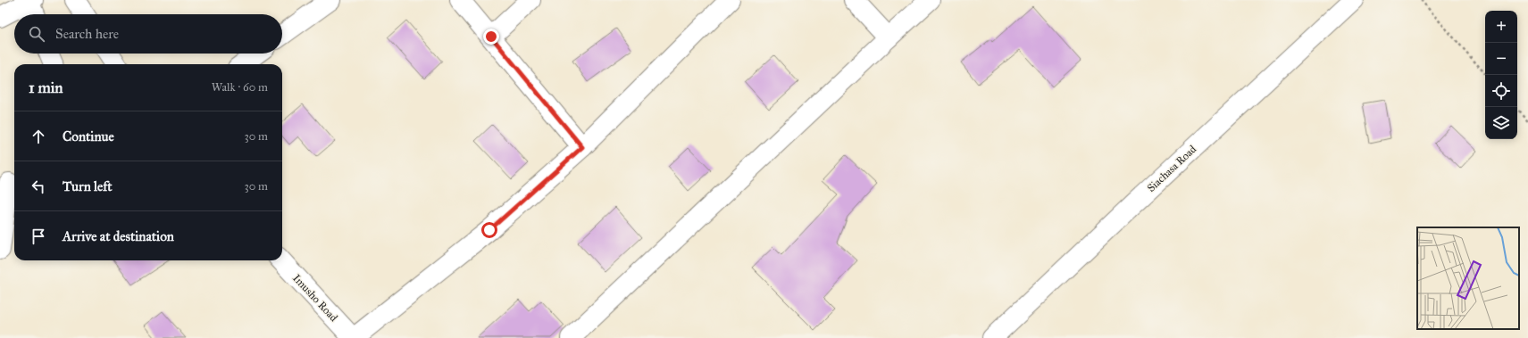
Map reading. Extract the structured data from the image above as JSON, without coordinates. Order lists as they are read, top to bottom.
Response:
{
  "streets": {
    "street": ["Siachasa Road", "Imusho Road"]
  },
  "page": {
    "map_buttons": ["+", "−"],
    "search": "Search here",
    "heading": ["1 min", "Walk · 60 m"],
    "list": [
      ["Continue", "30 m"],
      ["Turn left", "30 m"],
      "Arrive at destination"
    ]
  }
}
